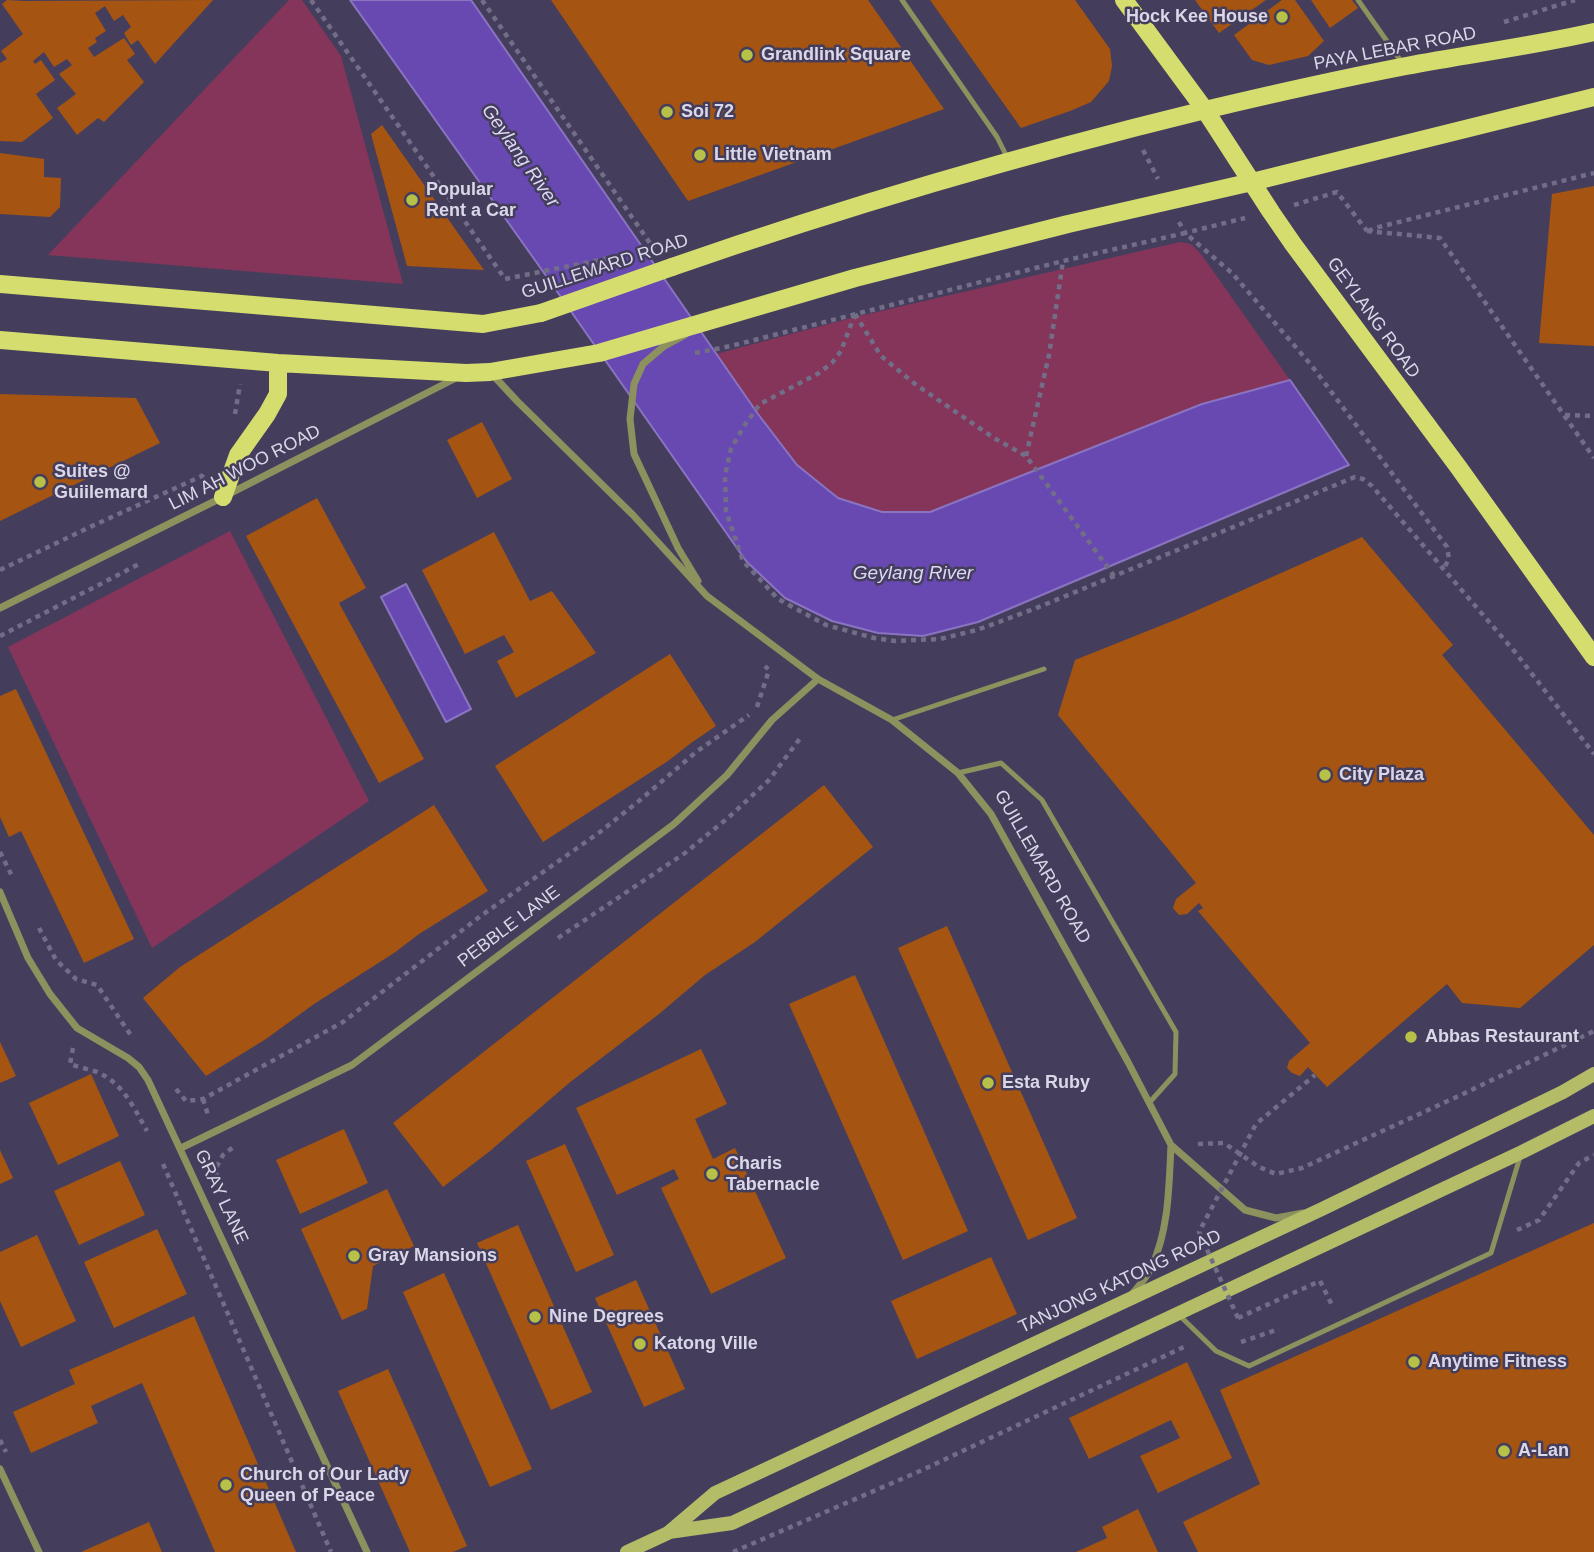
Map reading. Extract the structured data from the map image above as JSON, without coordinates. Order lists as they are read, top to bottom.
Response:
{
  "streets": {
    "main road": [
      "PAYA LEBAR ROAD",
      "GUILLEMARD ROAD",
      "GEYLANG ROAD",
      "TANJONG KATONG ROAD"
    ],
    "street": ["LIM AH WOO ROAD", "PEBBLE LANE", "GRAY LANE"]
  },
  "crossings": [
    ["PAYA LEBAR ROAD", "GUILLEMARD ROAD"],
    ["PAYA LEBAR ROAD", "GEYLANG ROAD"],
    ["GUILLEMARD ROAD", "GEYLANG ROAD"],
    ["GUILLEMARD ROAD", "LIM AH WOO ROAD"],
    ["GUILLEMARD ROAD", "PEBBLE LANE"],
    ["GUILLEMARD ROAD", "TANJONG KATONG ROAD"],
    ["PEBBLE LANE", "GRAY LANE"]
  ],
  "water": ["Geylang River"],
  "places": [
    "Hock Kee House",
    "Grandlink Square",
    "Soi 72",
    "Little Vietnam",
    "Popular Rent a Car",
    "Suites @ Guiilemard",
    "City Plaza",
    "Abbas Restaurant",
    "Esta Ruby",
    "Charis Tabernacle",
    "Gray Mansions",
    "Nine Degrees",
    "Katong Ville",
    "Anytime Fitness",
    "A-Lan",
    "Church of Our Lady Queen of Peace"
  ]
}
